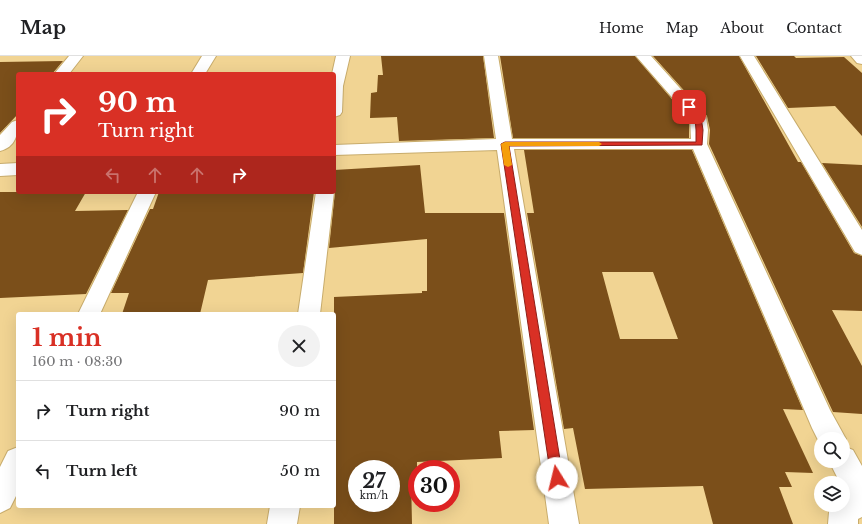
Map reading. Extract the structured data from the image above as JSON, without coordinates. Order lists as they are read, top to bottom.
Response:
{
  "page": {
    "header": "Map",
    "nav": [
      "Home",
      "Map",
      "About",
      "Contact"
    ],
    "turn": ["90 m", "Turn right"],
    "heading": ["1 min", "160 m · 08:30"],
    "list": [
      {
        "name": "Turn right",
        "value": "90 m"
      },
      {
        "name": "Turn left",
        "value": "50 m"
      }
    ],
    "speed": "27 km/h",
    "limit": "30"
  }
}
